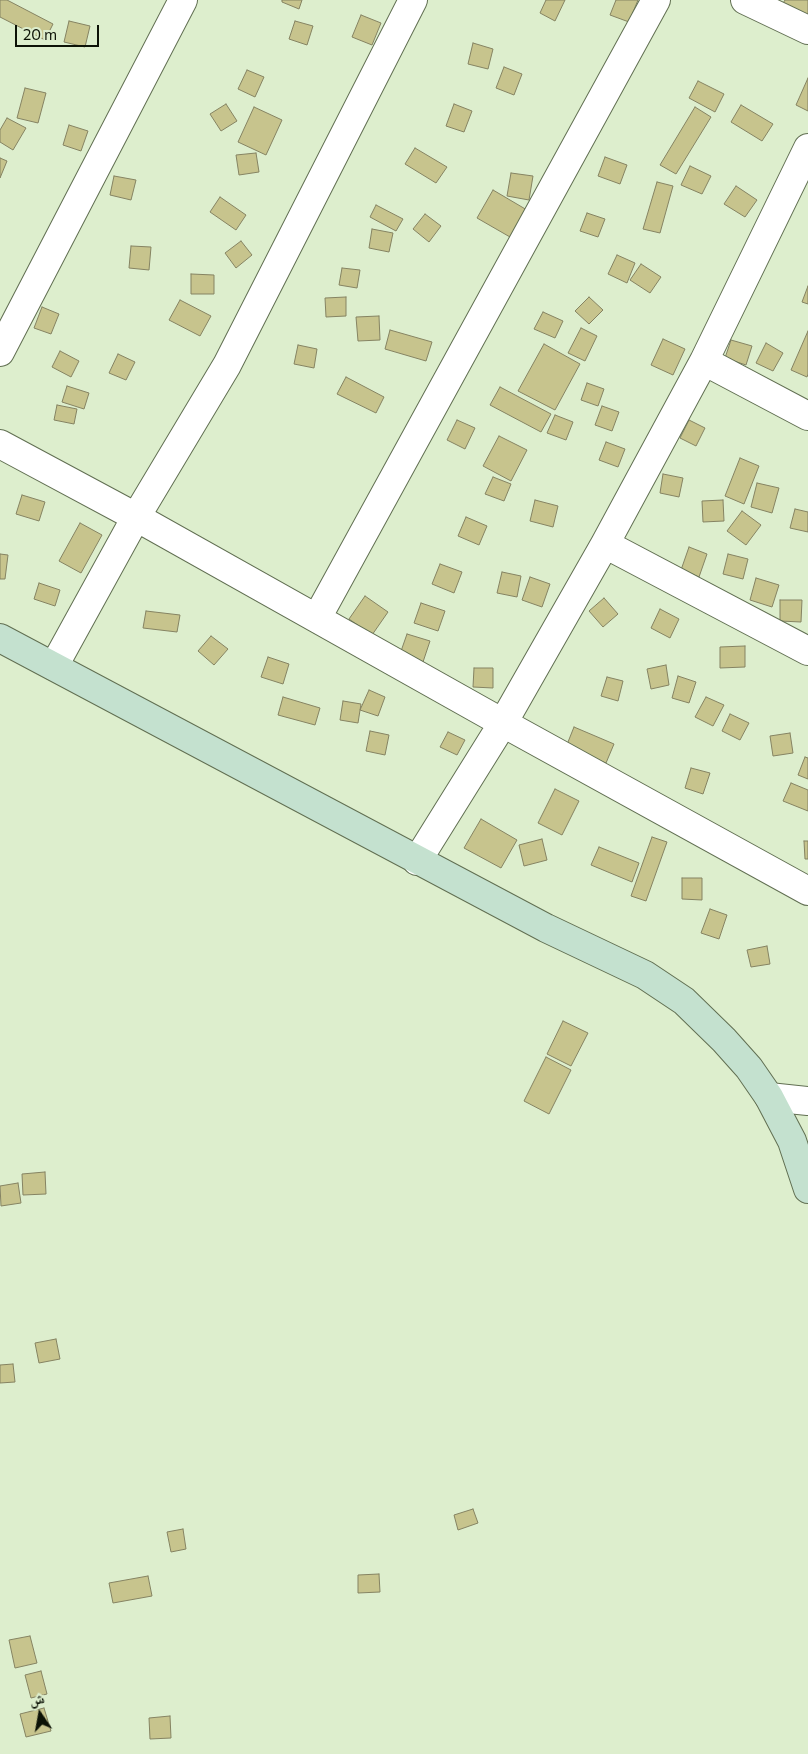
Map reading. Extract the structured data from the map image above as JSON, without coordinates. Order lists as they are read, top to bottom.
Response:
{
  "scale_bar": "20 m",
  "north": "top"
}
